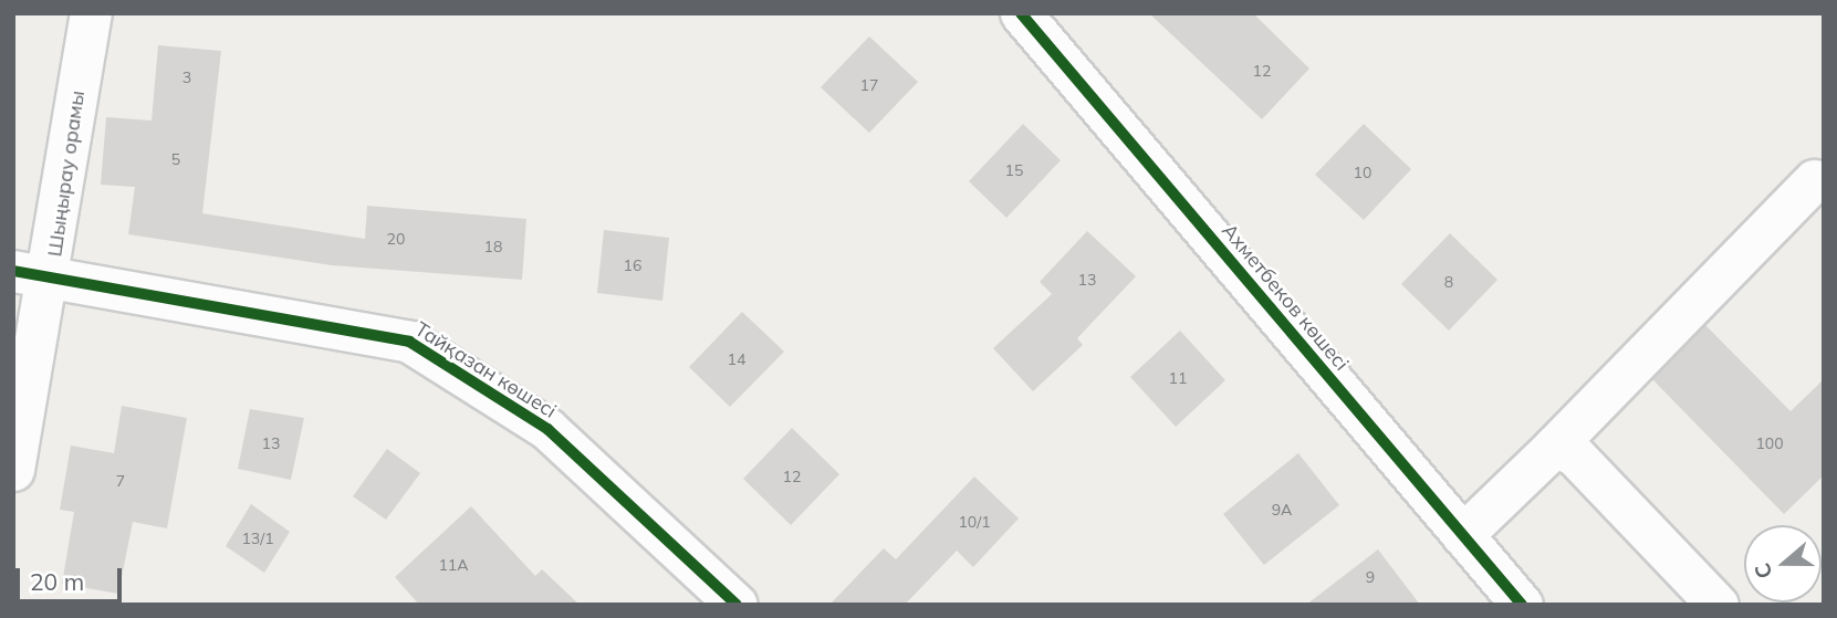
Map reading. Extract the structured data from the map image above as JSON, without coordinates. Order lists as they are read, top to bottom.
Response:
{
  "streets": {
    "street": ["Шыңырау орамы", "Ахметбеков көшесі", "Тайқазан көшесі"]
  },
  "crossings": [
    ["Шыңырау орамы", "Тайқазан көшесі"]
  ],
  "house_numbers": [
    "12",
    "3",
    "17",
    "5",
    "15",
    "10",
    "20",
    "18",
    "16",
    "13",
    "8",
    "14",
    "11",
    "13",
    "100",
    "12",
    "7",
    "9А",
    "10/1",
    "13/1",
    "11А",
    "9"
  ],
  "scale_bar": "20 m",
  "north": "left"
}
